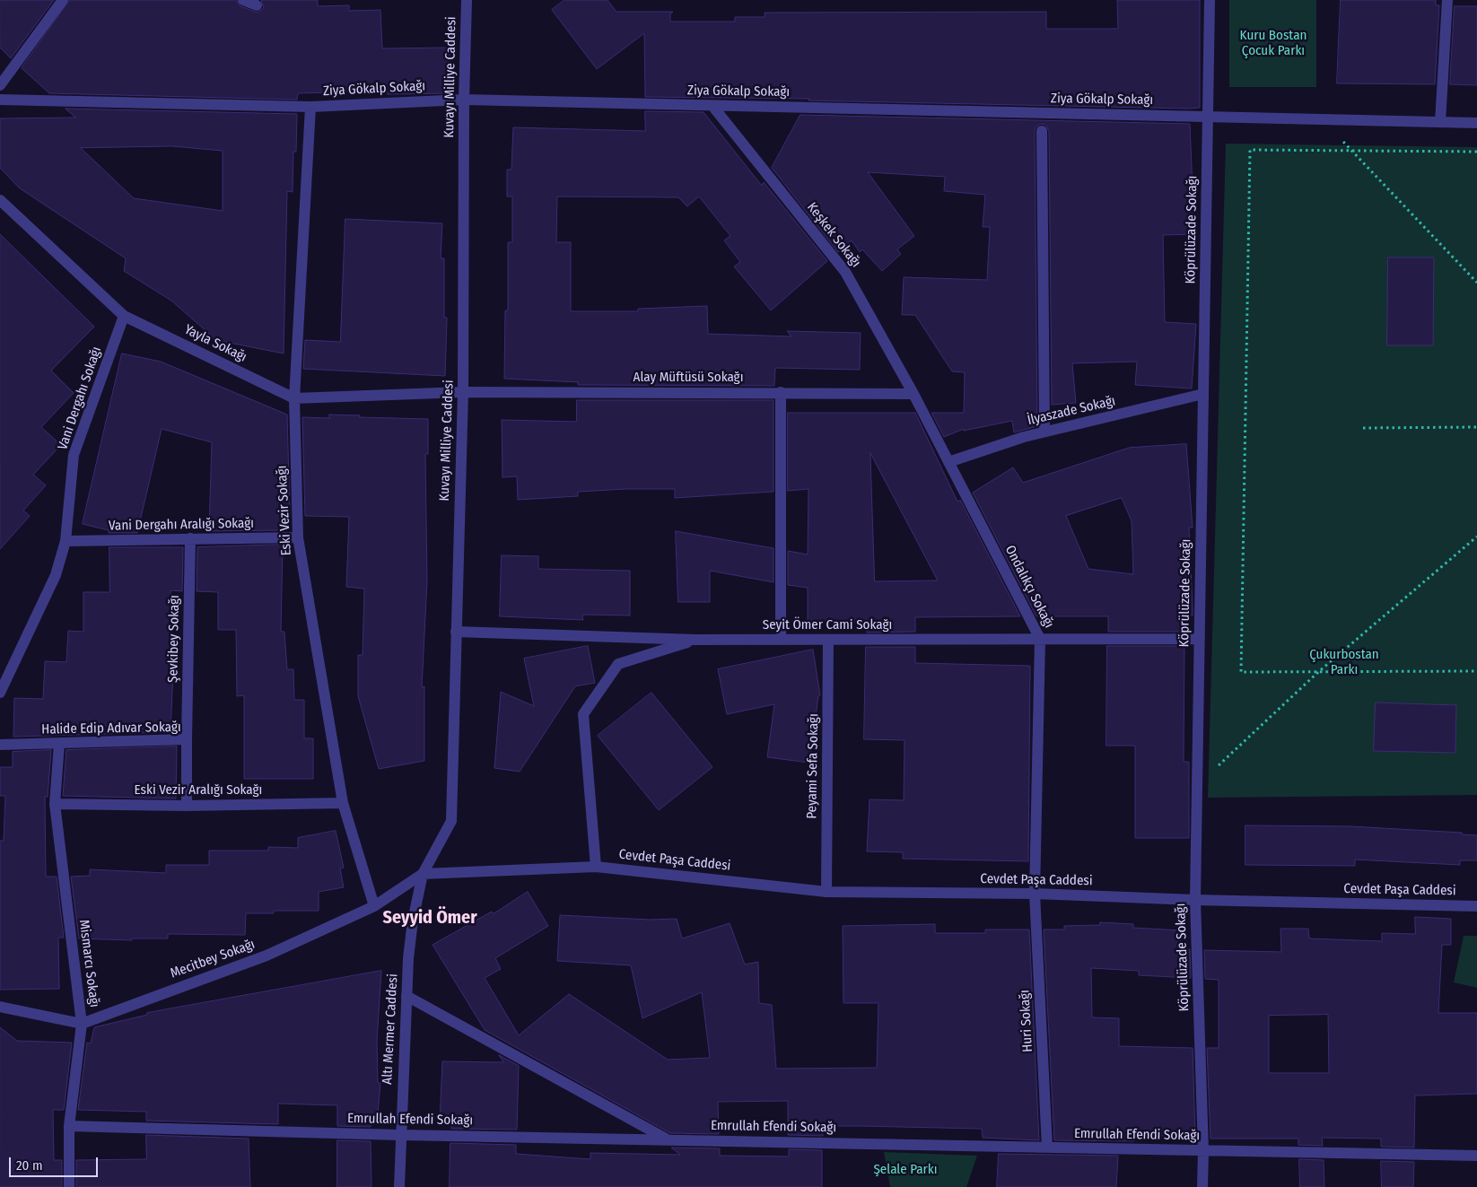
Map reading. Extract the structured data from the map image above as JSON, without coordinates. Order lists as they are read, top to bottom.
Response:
{
  "streets": {
    "street": [
      "Kuvayı Milliye Caddesi",
      "Ziya Gökalp Sokağı",
      "Köprülüzade Sokağı",
      "Keşkek Sokağı",
      "Yayla Sokağı",
      "Alay Müftüsü Sokağı",
      "Vani Dergahı Sokağı",
      "İlyaszade Sokağı",
      "Eski Vezir Sokağı",
      "Vani Dergahı Aralığı Sokağı",
      "Ondalıkçı Sokağı",
      "Seyit Ömer Cami Sokağı",
      "Şevkibey Sokağı",
      "Halide Edip Adıvar Sokağı",
      "Peyami Sefa Sokağı",
      "Eski Vezir Aralığı Sokağı",
      "Cevdet Paşa Caddesi",
      "Meсitbey Sokağı",
      "Mismarcı Sokağı",
      "Huri Sokağı",
      "Altı Mermer Caddesi",
      "Emrullah Efendi Sokağı"
    ]
  },
  "crossings": [
    ["Kuvayı Milliye Caddesi", "Ziya Gökalp Sokağı"],
    ["Kuvayı Milliye Caddesi", "Yayla Sokağı"],
    ["Kuvayı Milliye Caddesi", "Alay Müftüsü Sokağı"],
    ["Kuvayı Milliye Caddesi", "Seyit Ömer Cami Sokağı"],
    ["Kuvayı Milliye Caddesi", "Cevdet Paşa Caddesi"],
    ["Kuvayı Milliye Caddesi", "Meсitbey Sokağı"],
    ["Kuvayı Milliye Caddesi", "Altı Mermer Caddesi"],
    ["Ziya Gökalp Sokağı", "Köprülüzade Sokağı"],
    ["Ziya Gökalp Sokağı", "Keşkek Sokağı"],
    ["Ziya Gökalp Sokağı", "Eski Vezir Sokağı"],
    ["Köprülüzade Sokağı", "İlyaszade Sokağı"],
    ["Köprülüzade Sokağı", "Seyit Ömer Cami Sokağı"],
    ["Köprülüzade Sokağı", "Cevdet Paşa Caddesi"],
    ["Köprülüzade Sokağı", "Emrullah Efendi Sokağı"],
    ["Keşkek Sokağı", "Alay Müftüsü Sokağı"],
    ["Keşkek Sokağı", "Ondalıkçı Sokağı"],
    ["Yayla Sokağı", "Alay Müftüsü Sokağı"],
    ["Yayla Sokağı", "Vani Dergahı Sokağı"],
    ["Yayla Sokağı", "Eski Vezir Sokağı"],
    ["Alay Müftüsü Sokağı", "Ondalıkçı Sokağı"],
    ["Vani Dergahı Sokağı", "Vani Dergahı Aralığı Sokağı"],
    ["İlyaszade Sokağı", "Ondalıkçı Sokağı"],
    ["Eski Vezir Sokağı", "Vani Dergahı Aralığı Sokağı"],
    ["Eski Vezir Sokağı", "Eski Vezir Aralığı Sokağı"],
    ["Eski Vezir Sokağı", "Meсitbey Sokağı"],
    ["Vani Dergahı Aralığı Sokağı", "Şevkibey Sokağı"],
    ["Ondalıkçı Sokağı", "Seyit Ömer Cami Sokağı"],
    ["Ondalıkçı Sokağı", "Cevdet Paşa Caddesi"],
    ["Ondalıkçı Sokağı", "Huri Sokağı"],
    ["Seyit Ömer Cami Sokağı", "Peyami Sefa Sokağı"],
    ["Şevkibey Sokağı", "Halide Edip Adıvar Sokağı"],
    ["Halide Edip Adıvar Sokağı", "Eski Vezir Aralığı Sokağı"],
    ["Halide Edip Adıvar Sokağı", "Mismarcı Sokağı"],
    ["Peyami Sefa Sokağı", "Cevdet Paşa Caddesi"],
    ["Eski Vezir Aralığı Sokağı", "Mismarcı Sokağı"],
    ["Cevdet Paşa Caddesi", "Meсitbey Sokağı"],
    ["Cevdet Paşa Caddesi", "Huri Sokağı"],
    ["Cevdet Paşa Caddesi", "Altı Mermer Caddesi"],
    ["Meсitbey Sokağı", "Mismarcı Sokağı"],
    ["Meсitbey Sokağı", "Altı Mermer Caddesi"],
    ["Mismarcı Sokağı", "Emrullah Efendi Sokağı"],
    ["Huri Sokağı", "Emrullah Efendi Sokağı"],
    ["Altı Mermer Caddesi", "Emrullah Efendi Sokağı"]
  ],
  "districts": ["Seyyid Ömer"],
  "parks": ["Kuru Bostan Çocuk Parkı", "Çukurbostan Parkı", "Şelale Parkı"],
  "scale_bar": "20 m"
}
